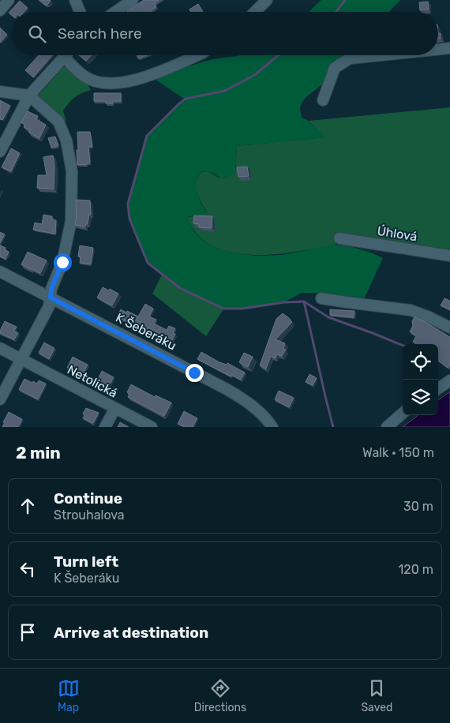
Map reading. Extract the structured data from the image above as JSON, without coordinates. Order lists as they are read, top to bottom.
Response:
{
  "streets": {
    "street": ["Úhlová", "K Šeberáku", "Netolická"]
  },
  "page": {
    "search": "Search here",
    "heading": ["2 min", "Walk · 150 m"],
    "list": [
      ["Continue", "Strouhalova", "30 m"],
      ["Turn left", "K Šeberáku", "120 m"],
      "Arrive at destination"
    ],
    "nav": ["Map", "Directions", "Saved"]
  }
}
